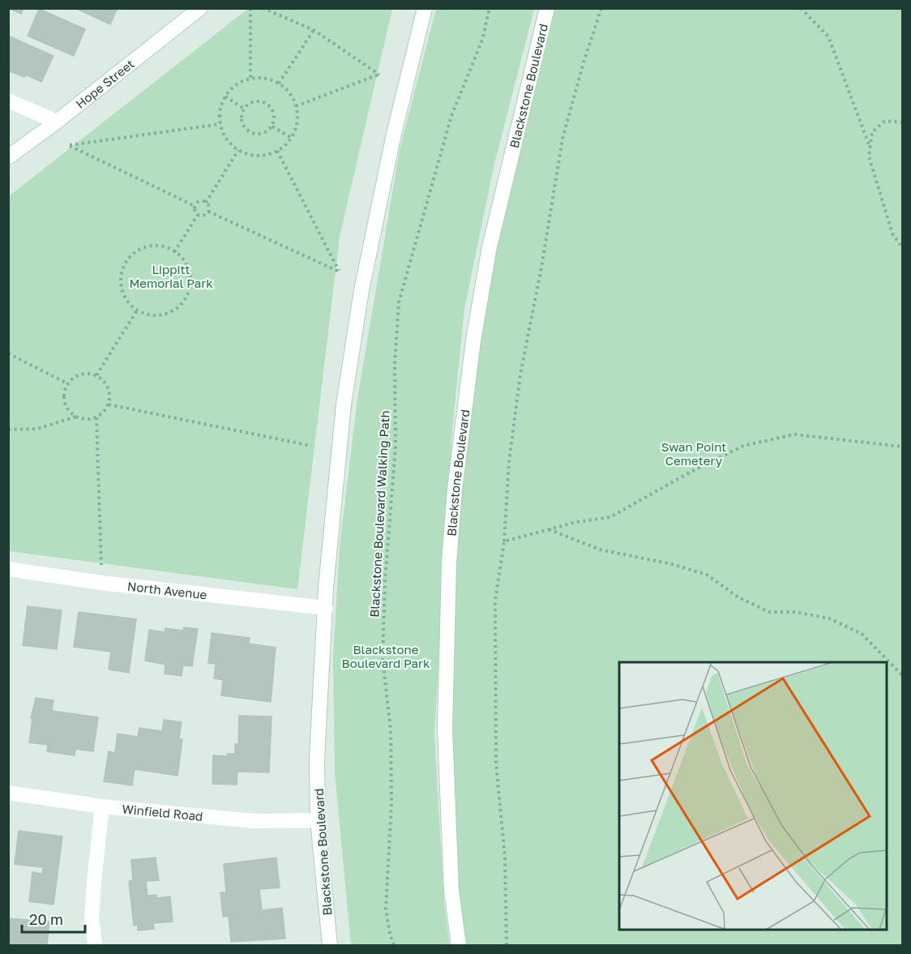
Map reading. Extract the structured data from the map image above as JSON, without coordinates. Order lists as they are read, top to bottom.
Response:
{
  "streets": {
    "main road": [
      "Hope Street",
      "Blackstone Boulevard",
      "North Avenue",
      "Winfield Road"
    ],
    "path": ["Blackstone Boulevard Walking Path"]
  },
  "crossings": [
    ["Blackstone Boulevard", "North Avenue"],
    ["Blackstone Boulevard", "Winfield Road"]
  ],
  "parks": ["Lippitt Memorial Park", "Swan Point Cemetery", "Blackstone Boulevard Park"],
  "scale_bar": "20 m"
}
